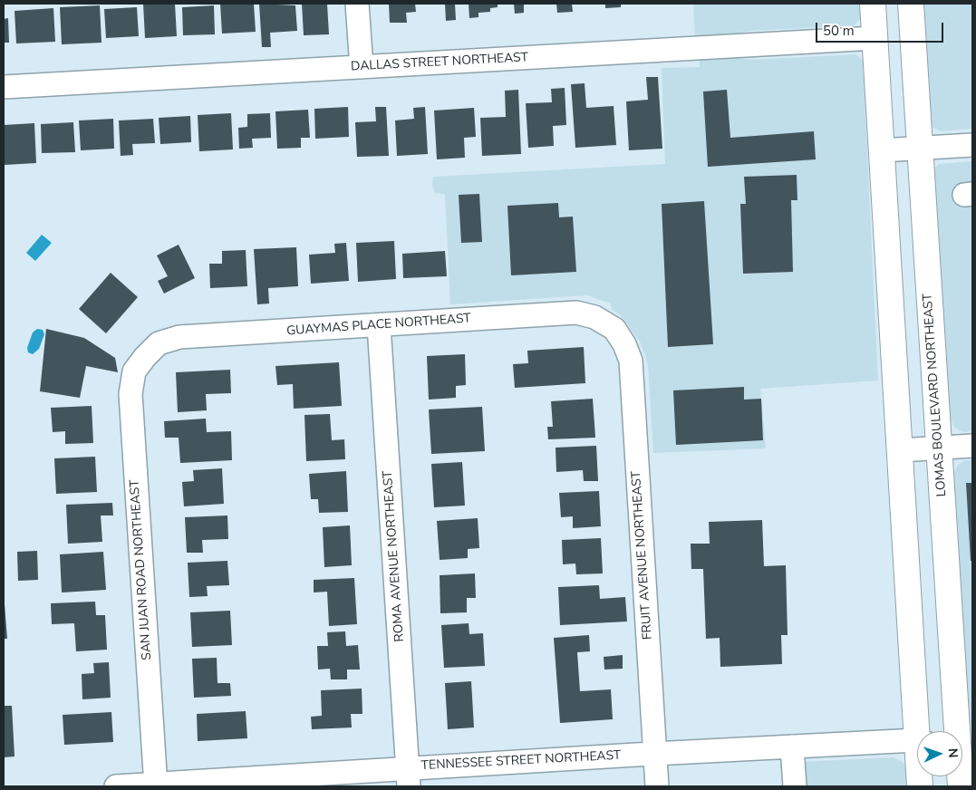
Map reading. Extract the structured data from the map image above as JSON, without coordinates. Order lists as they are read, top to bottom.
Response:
{
  "streets": {
    "main road": ["LOMAS BOULEVARD NORTHEAST"],
    "street": [
      "DALLAS STREET NORTHEAST",
      "GUAYMAS PLACE NORTHEAST",
      "FRUIT AVENUE NORTHEAST",
      "ROMA AVENUE NORTHEAST",
      "SAN JUAN ROAD NORTHEAST",
      "TENNESSEE STREET NORTHEAST"
    ]
  },
  "crossings": [
    ["GUAYMAS PLACE NORTHEAST", "FRUIT AVENUE NORTHEAST"],
    ["GUAYMAS PLACE NORTHEAST", "ROMA AVENUE NORTHEAST"],
    ["GUAYMAS PLACE NORTHEAST", "SAN JUAN ROAD NORTHEAST"],
    ["FRUIT AVENUE NORTHEAST", "TENNESSEE STREET NORTHEAST"],
    ["ROMA AVENUE NORTHEAST", "TENNESSEE STREET NORTHEAST"],
    ["SAN JUAN ROAD NORTHEAST", "TENNESSEE STREET NORTHEAST"]
  ],
  "scale_bar": "50 m",
  "north": "right"
}
